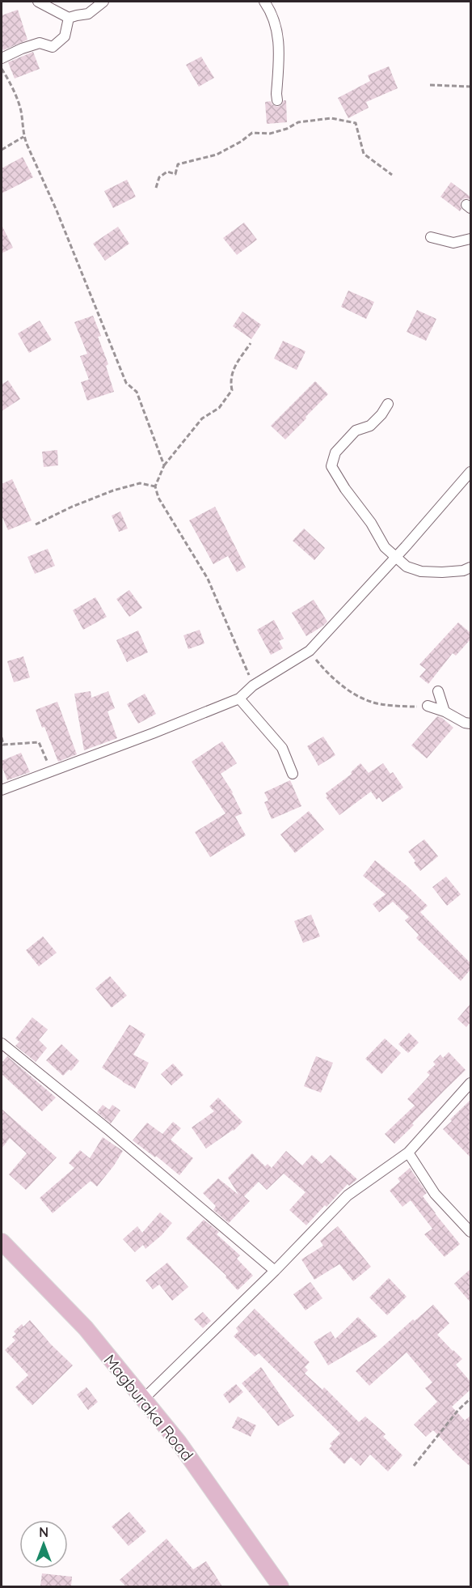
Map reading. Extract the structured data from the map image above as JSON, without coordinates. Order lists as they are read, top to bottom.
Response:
{
  "streets": {
    "main road": ["Magburaka Road"]
  },
  "north": "top"
}
